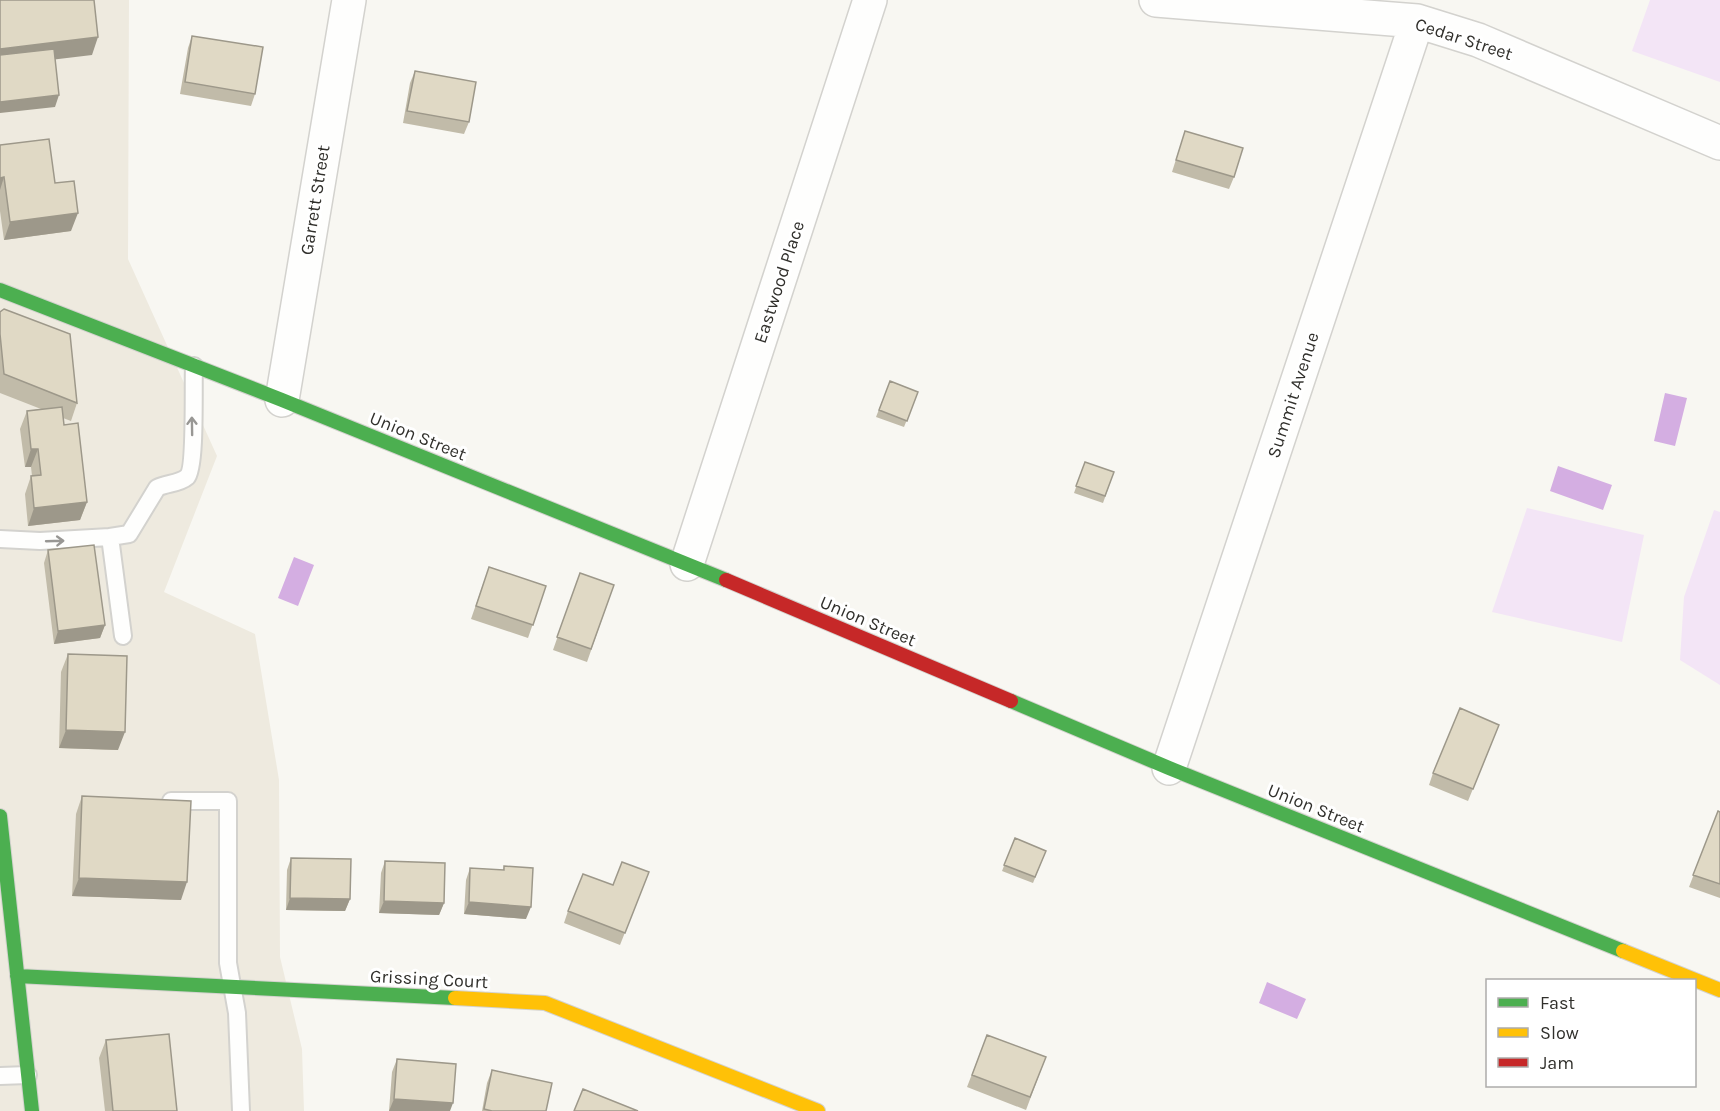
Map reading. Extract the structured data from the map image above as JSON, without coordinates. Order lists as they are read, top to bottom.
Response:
{
  "streets": {
    "street": [
      "Cedar Street",
      "Garrett Street",
      "Eastwood Place",
      "Summit Avenue",
      "Union Street",
      "Grissing Court"
    ]
  },
  "crossings": [
    ["Cedar Street", "Summit Avenue"],
    ["Garrett Street", "Union Street"],
    ["Eastwood Place", "Union Street"],
    ["Summit Avenue", "Union Street"]
  ],
  "legend": ["Fast", "Slow", "Jam"]
}
